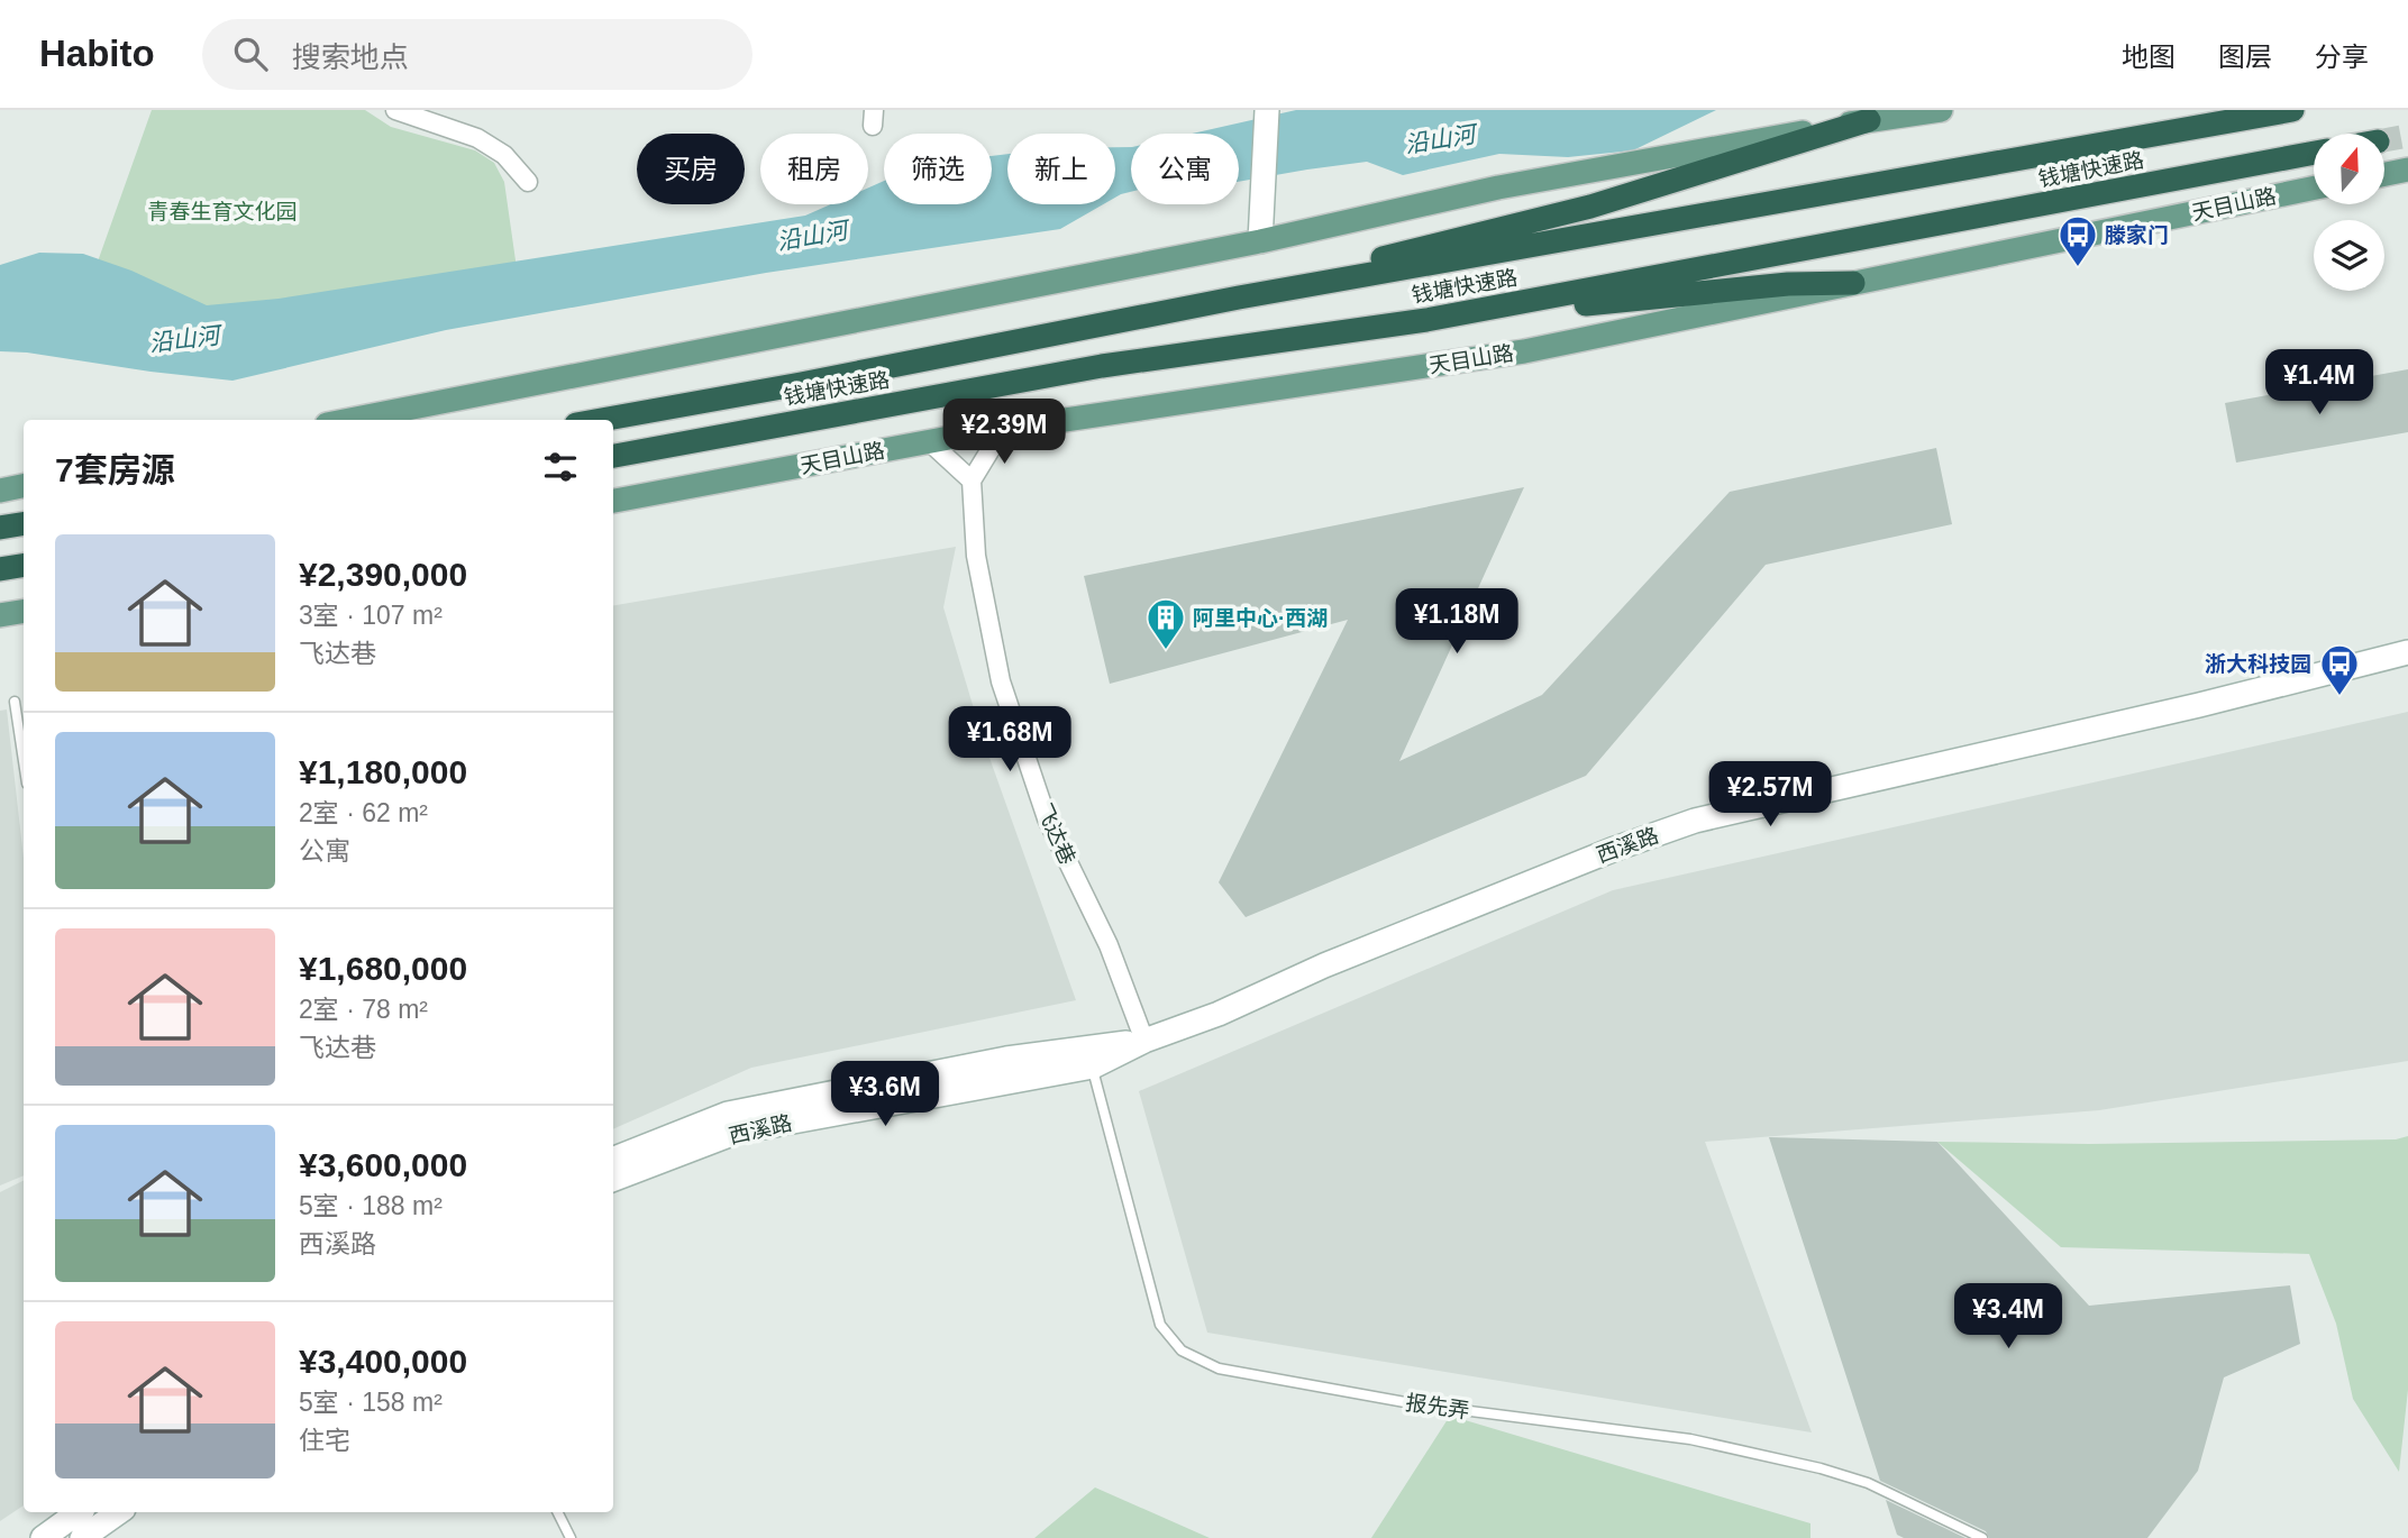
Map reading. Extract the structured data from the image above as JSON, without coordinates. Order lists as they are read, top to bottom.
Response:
{
  "streets": {
    "highway": ["钱塘快速路"],
    "main road": ["天目山路", "西溪路"],
    "street": ["飞达巷"],
    "lane": ["报先弄"]
  },
  "crossings": [
    ["飞达巷", "西溪路"],
    ["西溪路", "报先弄"]
  ],
  "water": ["沿山河"],
  "parks": ["青春生育文化园"],
  "places": {
    "bus stop": ["滕家门", "浙大科技园"],
    "building": ["阿里中心·西湖"]
  },
  "north": "top",
  "page": {
    "header": "Habito",
    "search": "搜索地点",
    "nav": ["地图", "图层", "分享"],
    "chip": [
      "买房",
      "租房",
      "筛选",
      "新上",
      "公寓"
    ],
    "price": [
      "¥1.4M",
      "¥2.39M",
      "¥1.18M",
      "¥1.68M",
      "¥2.57M",
      "¥3.6M",
      "¥3.4M"
    ],
    "heading": "7套房源",
    "list": [
      {
        "name": "¥2,390,000",
        "note": "3室 · 107 m² · 飞达巷"
      },
      {
        "name": "¥1,180,000",
        "note": "2室 · 62 m² · 公寓"
      },
      {
        "name": "¥1,680,000",
        "note": "2室 · 78 m² · 飞达巷"
      },
      {
        "name": "¥3,600,000",
        "note": "5室 · 188 m² · 西溪路"
      },
      {
        "name": "¥3,400,000",
        "note": "5室 · 158 m² · 住宅"
      }
    ]
  }
}
